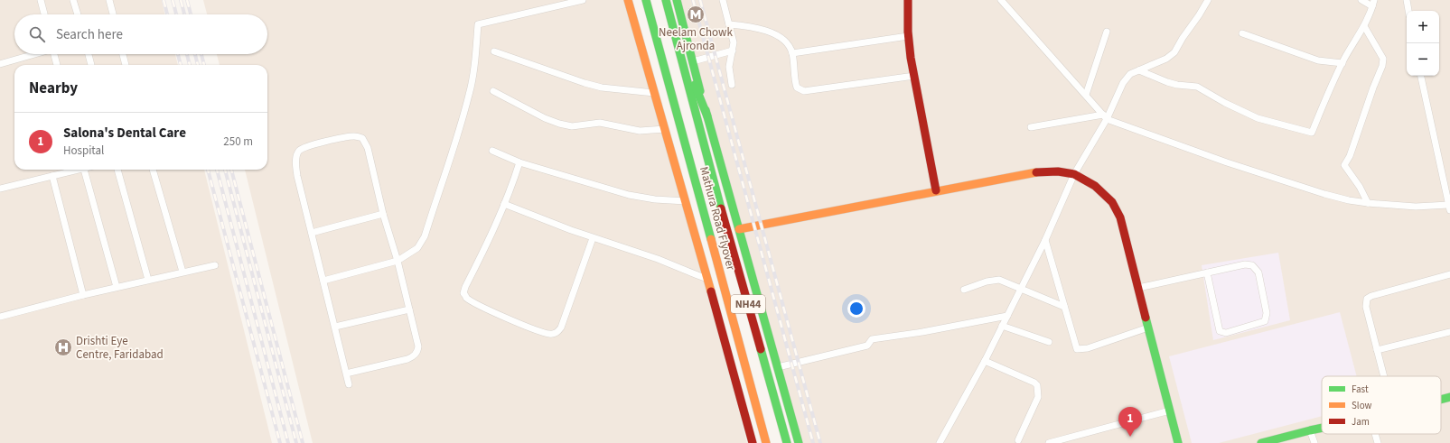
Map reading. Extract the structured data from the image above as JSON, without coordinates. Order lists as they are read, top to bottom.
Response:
{
  "streets": {
    "main road": ["Mathura Road Flyover", "NH44"]
  },
  "crossings": [
    ["Mathura Road Flyover", "NH44"]
  ],
  "places": {
    "metro station": ["Neelam Chowk Ajronda"],
    "hospital": ["Drishti Eye Centre, Faridabad"]
  },
  "legend": ["Fast", "Slow", "Jam"],
  "page": {
    "map_buttons": ["+", "−"],
    "search": "Search here",
    "heading": "Nearby",
    "list": [
      {
        "mark": "1",
        "name": "Salona's Dental Care",
        "note": "Hospital",
        "value": "250 m"
      }
    ],
    "pins": "1"
  }
}
